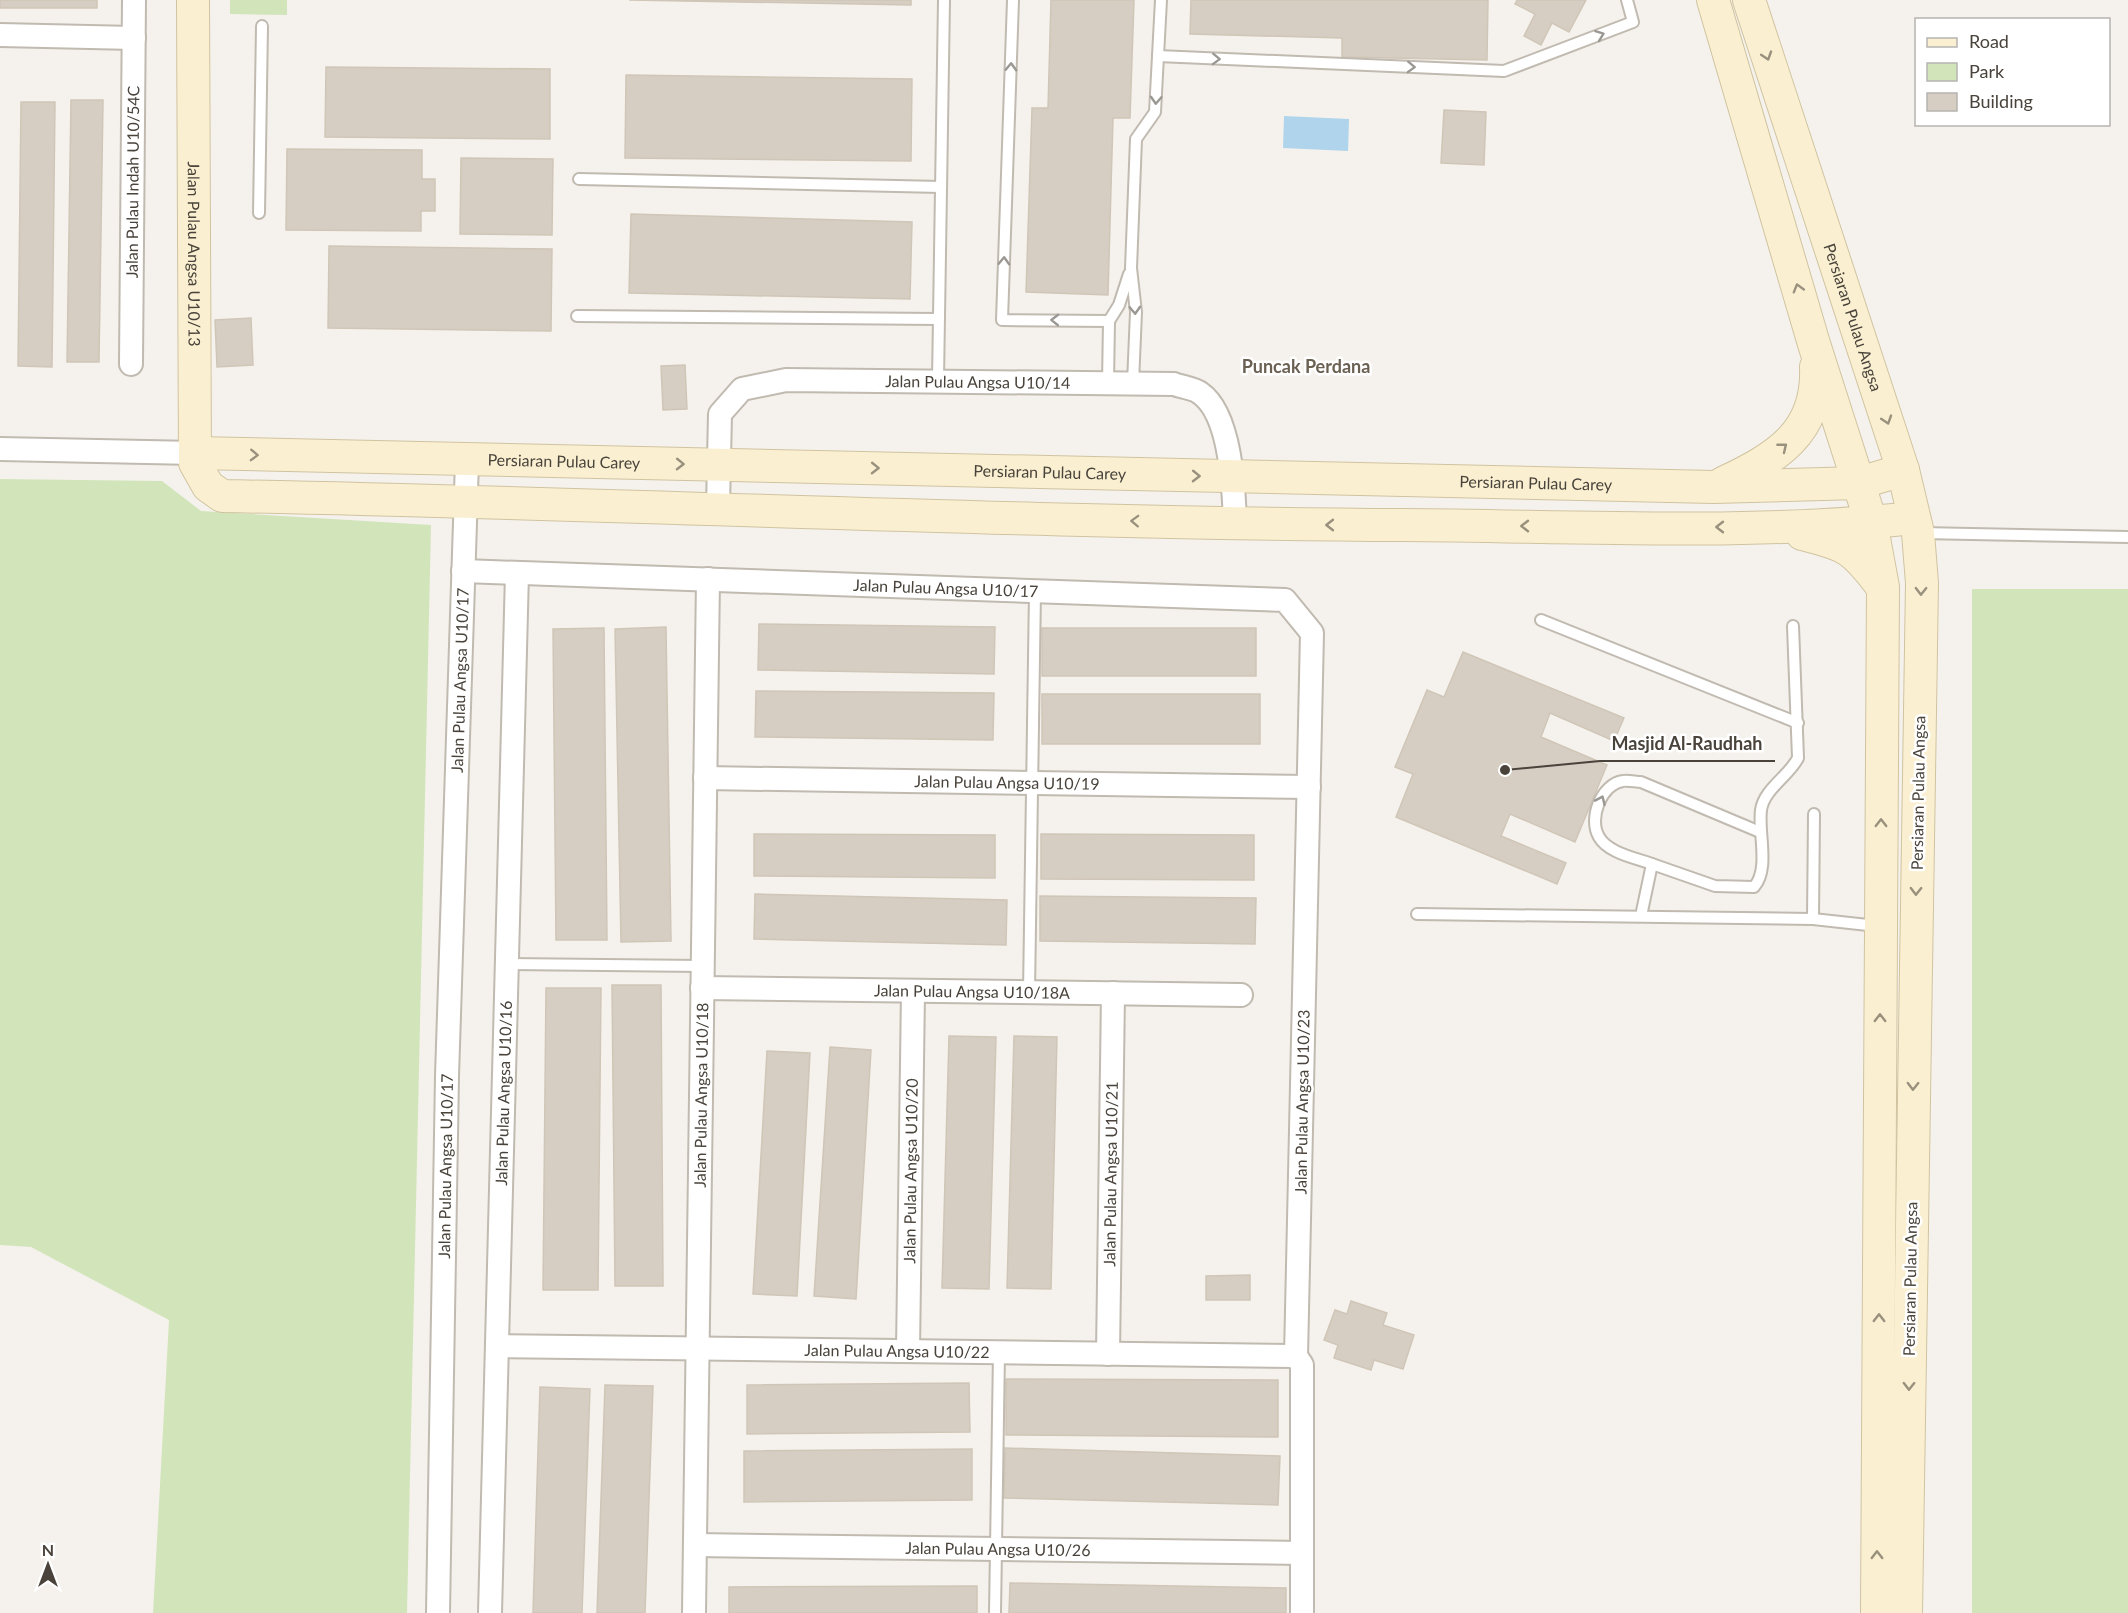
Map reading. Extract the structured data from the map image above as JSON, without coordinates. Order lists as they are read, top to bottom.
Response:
{
  "streets": {
    "street": [
      "Jalan Pulau Indah U10/54C",
      "Jalan Pulau Angsa U10/13",
      "Persiaran Pulau Angsa",
      "Jalan Pulau Angsa U10/14",
      "Persiaran Pulau Carey",
      "Jalan Pulau Angsa U10/17",
      "Jalan Pulau Angsa U10/19",
      "Jalan Pulau Angsa U10/18A",
      "Jalan Pulau Angsa U10/16",
      "Jalan Pulau Angsa U10/18",
      "Jalan Pulau Angsa U10/23",
      "Jalan Pulau Angsa U10/20",
      "Jalan Pulau Angsa U10/21",
      "Jalan Pulau Angsa U10/22",
      "Jalan Pulau Angsa U10/26"
    ]
  },
  "crossings": [
    ["Jalan Pulau Angsa U10/13", "Persiaran Pulau Carey"],
    ["Persiaran Pulau Angsa", "Persiaran Pulau Carey"],
    ["Jalan Pulau Angsa U10/14", "Persiaran Pulau Carey"],
    ["Jalan Pulau Angsa U10/17", "Jalan Pulau Angsa U10/16"],
    ["Jalan Pulau Angsa U10/17", "Jalan Pulau Angsa U10/18"],
    ["Jalan Pulau Angsa U10/17", "Jalan Pulau Angsa U10/23"],
    ["Jalan Pulau Angsa U10/19", "Jalan Pulau Angsa U10/18"],
    ["Jalan Pulau Angsa U10/19", "Jalan Pulau Angsa U10/23"],
    ["Jalan Pulau Angsa U10/18A", "Jalan Pulau Angsa U10/18"],
    ["Jalan Pulau Angsa U10/18A", "Jalan Pulau Angsa U10/20"],
    ["Jalan Pulau Angsa U10/18A", "Jalan Pulau Angsa U10/21"],
    ["Jalan Pulau Angsa U10/16", "Jalan Pulau Angsa U10/22"],
    ["Jalan Pulau Angsa U10/18", "Jalan Pulau Angsa U10/22"],
    ["Jalan Pulau Angsa U10/18", "Jalan Pulau Angsa U10/26"],
    ["Jalan Pulau Angsa U10/23", "Jalan Pulau Angsa U10/22"],
    ["Jalan Pulau Angsa U10/23", "Jalan Pulau Angsa U10/26"],
    ["Jalan Pulau Angsa U10/20", "Jalan Pulau Angsa U10/22"],
    ["Jalan Pulau Angsa U10/21", "Jalan Pulau Angsa U10/22"]
  ],
  "districts": ["Puncak Perdana"],
  "places": ["Masjid Al-Raudhah"],
  "legend": ["Road", "Park", "Building"],
  "north": "top"
}
